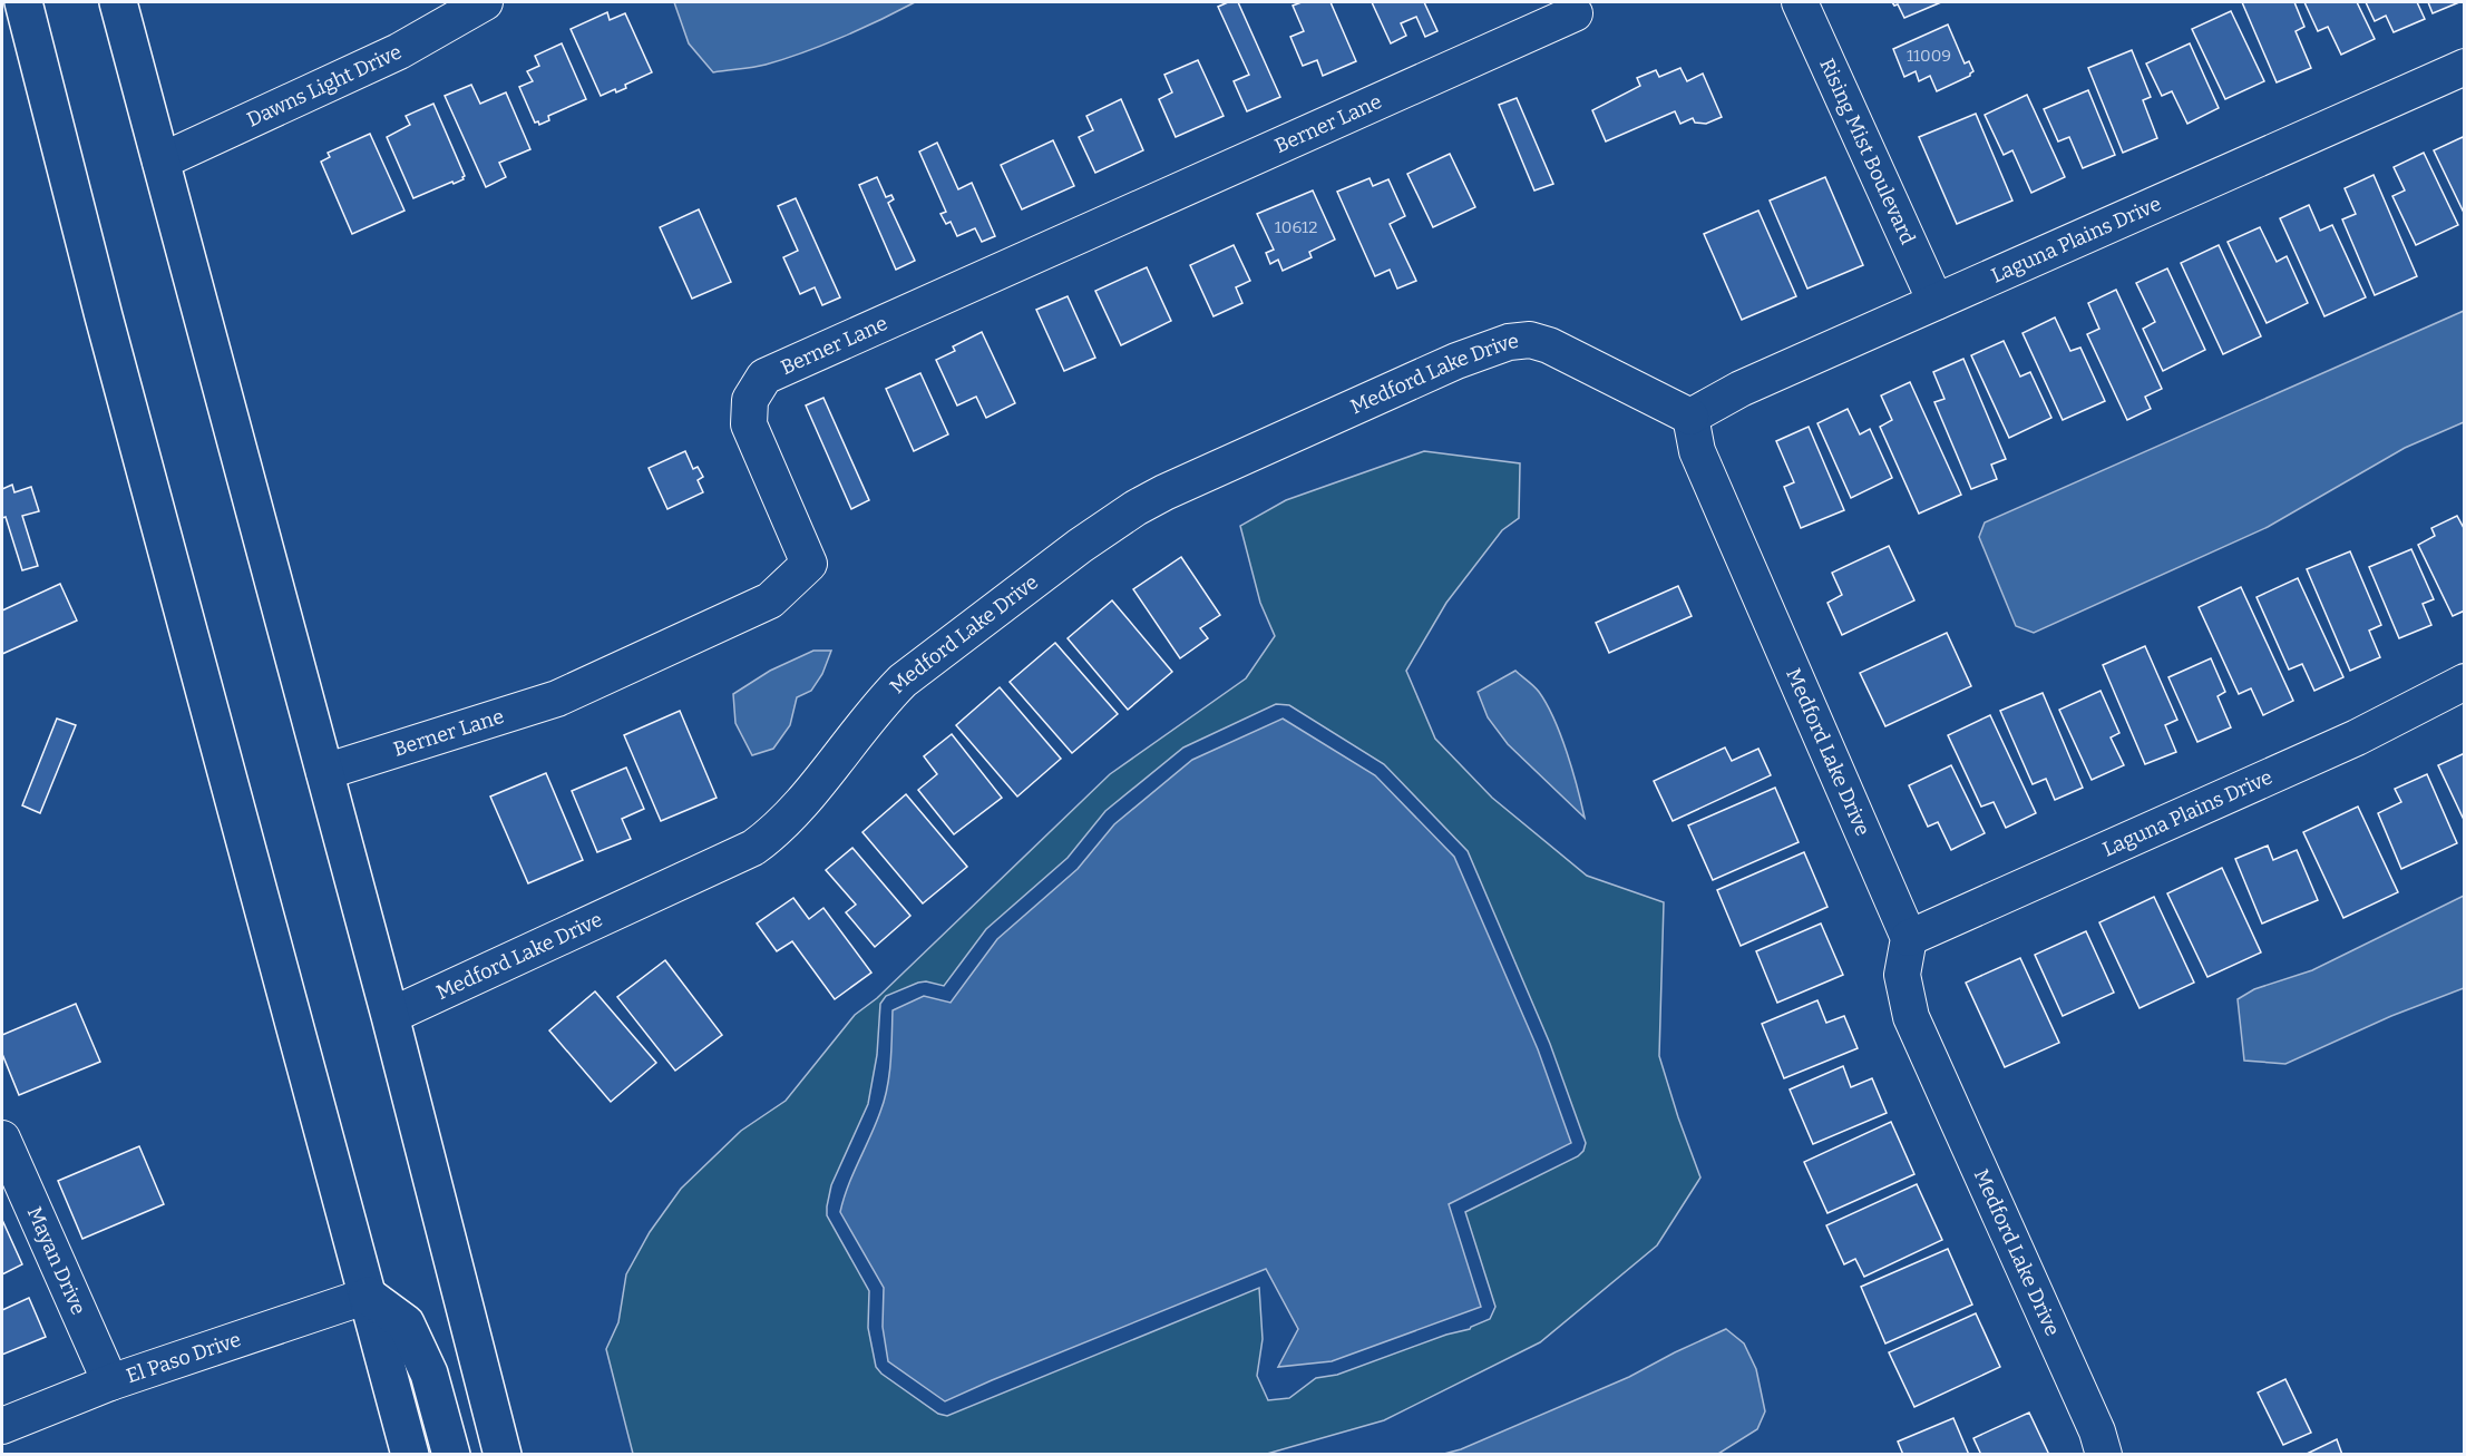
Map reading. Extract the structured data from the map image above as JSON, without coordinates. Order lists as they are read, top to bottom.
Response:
{
  "streets": {
    "street": [
      "Dawns Light Drive",
      "Berner Lane",
      "Rising Mist Boulevard",
      "Laguna Plains Drive",
      "Medford Lake Drive",
      "Mayan Drive",
      "El Paso Drive"
    ]
  },
  "crossings": [
    ["Rising Mist Boulevard", "Laguna Plains Drive"],
    ["Laguna Plains Drive", "Medford Lake Drive"],
    ["Mayan Drive", "El Paso Drive"]
  ],
  "house_numbers": ["11009", "10612"]
}
